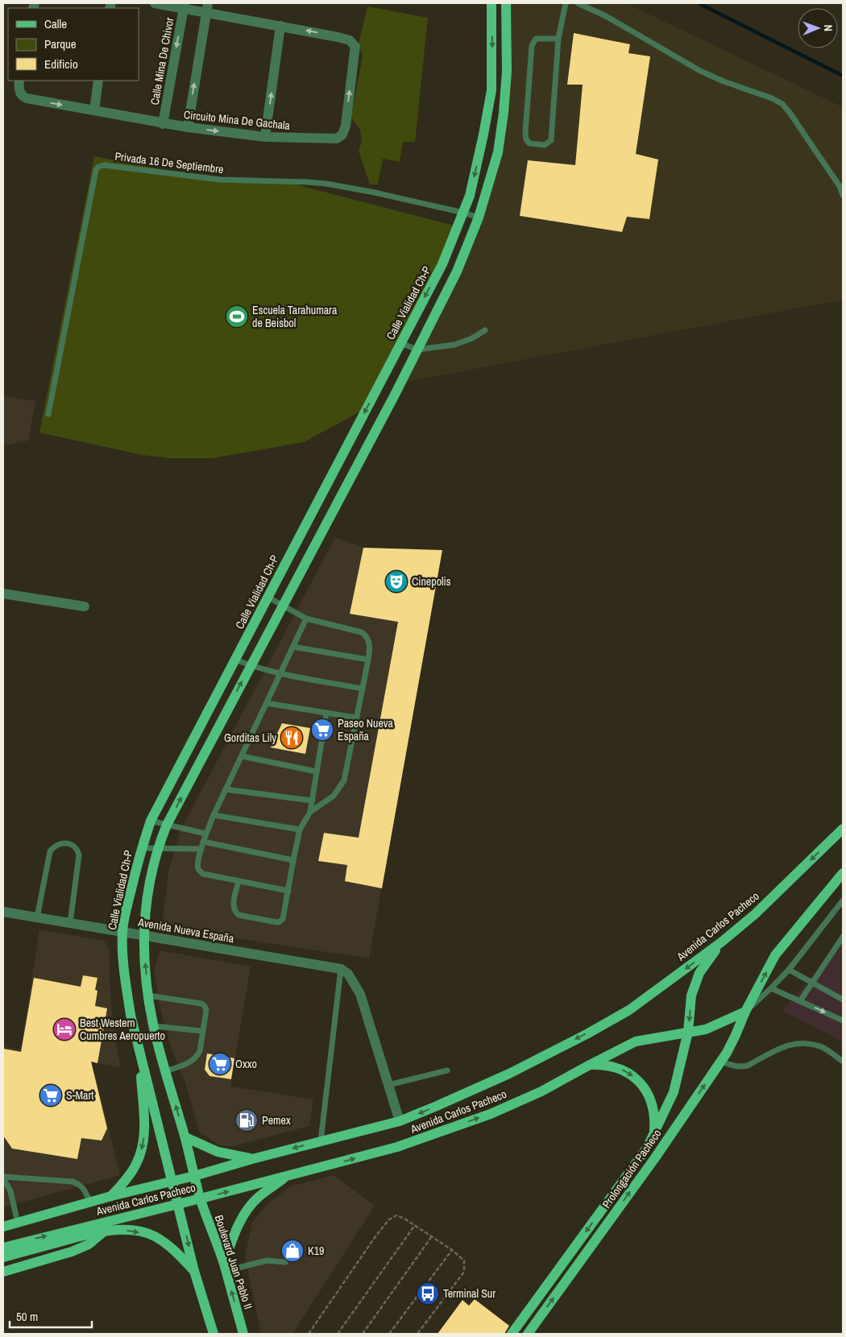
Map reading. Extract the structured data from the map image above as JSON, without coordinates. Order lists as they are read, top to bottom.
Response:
{
  "streets": {
    "main road": [
      "Calle Vialidad Ch-P",
      "Avenida Carlos Pacheco",
      "Prolongación Pacheco",
      "Boulevard Juan Pablo II"
    ],
    "street": ["Calle Mina De Chivor", "Circuito Mina De Gachala", "Avenida Nueva España"],
    "lane": ["Privada 16 De Septiembre"]
  },
  "crossings": [
    ["Calle Mina De Chivor", "Circuito Mina De Gachala"],
    ["Privada 16 De Septiembre", "Calle Vialidad Ch-P"],
    ["Calle Vialidad Ch-P", "Avenida Carlos Pacheco"],
    ["Calle Vialidad Ch-P", "Avenida Nueva España"],
    ["Avenida Carlos Pacheco", "Prolongación Pacheco"],
    ["Avenida Carlos Pacheco", "Boulevard Juan Pablo II"]
  ],
  "places": {
    "sports": ["Escuela Tarahumara de Beisbol"],
    "theatre": ["Cinepolis"],
    "supermarket": ["Paseo Nueva España", "Oxxo", "S-Mart"],
    "restaurant": ["Gorditas Lily"],
    "hotel": ["Best Western Cumbres Aeropuerto"],
    "fuel station": ["Pemex"],
    "shop": ["K19"],
    "bus stop": ["Terminal Sur"]
  },
  "legend": ["Calle", "Parque", "Edificio"],
  "scale_bar": "50 m",
  "north": "right"
}
